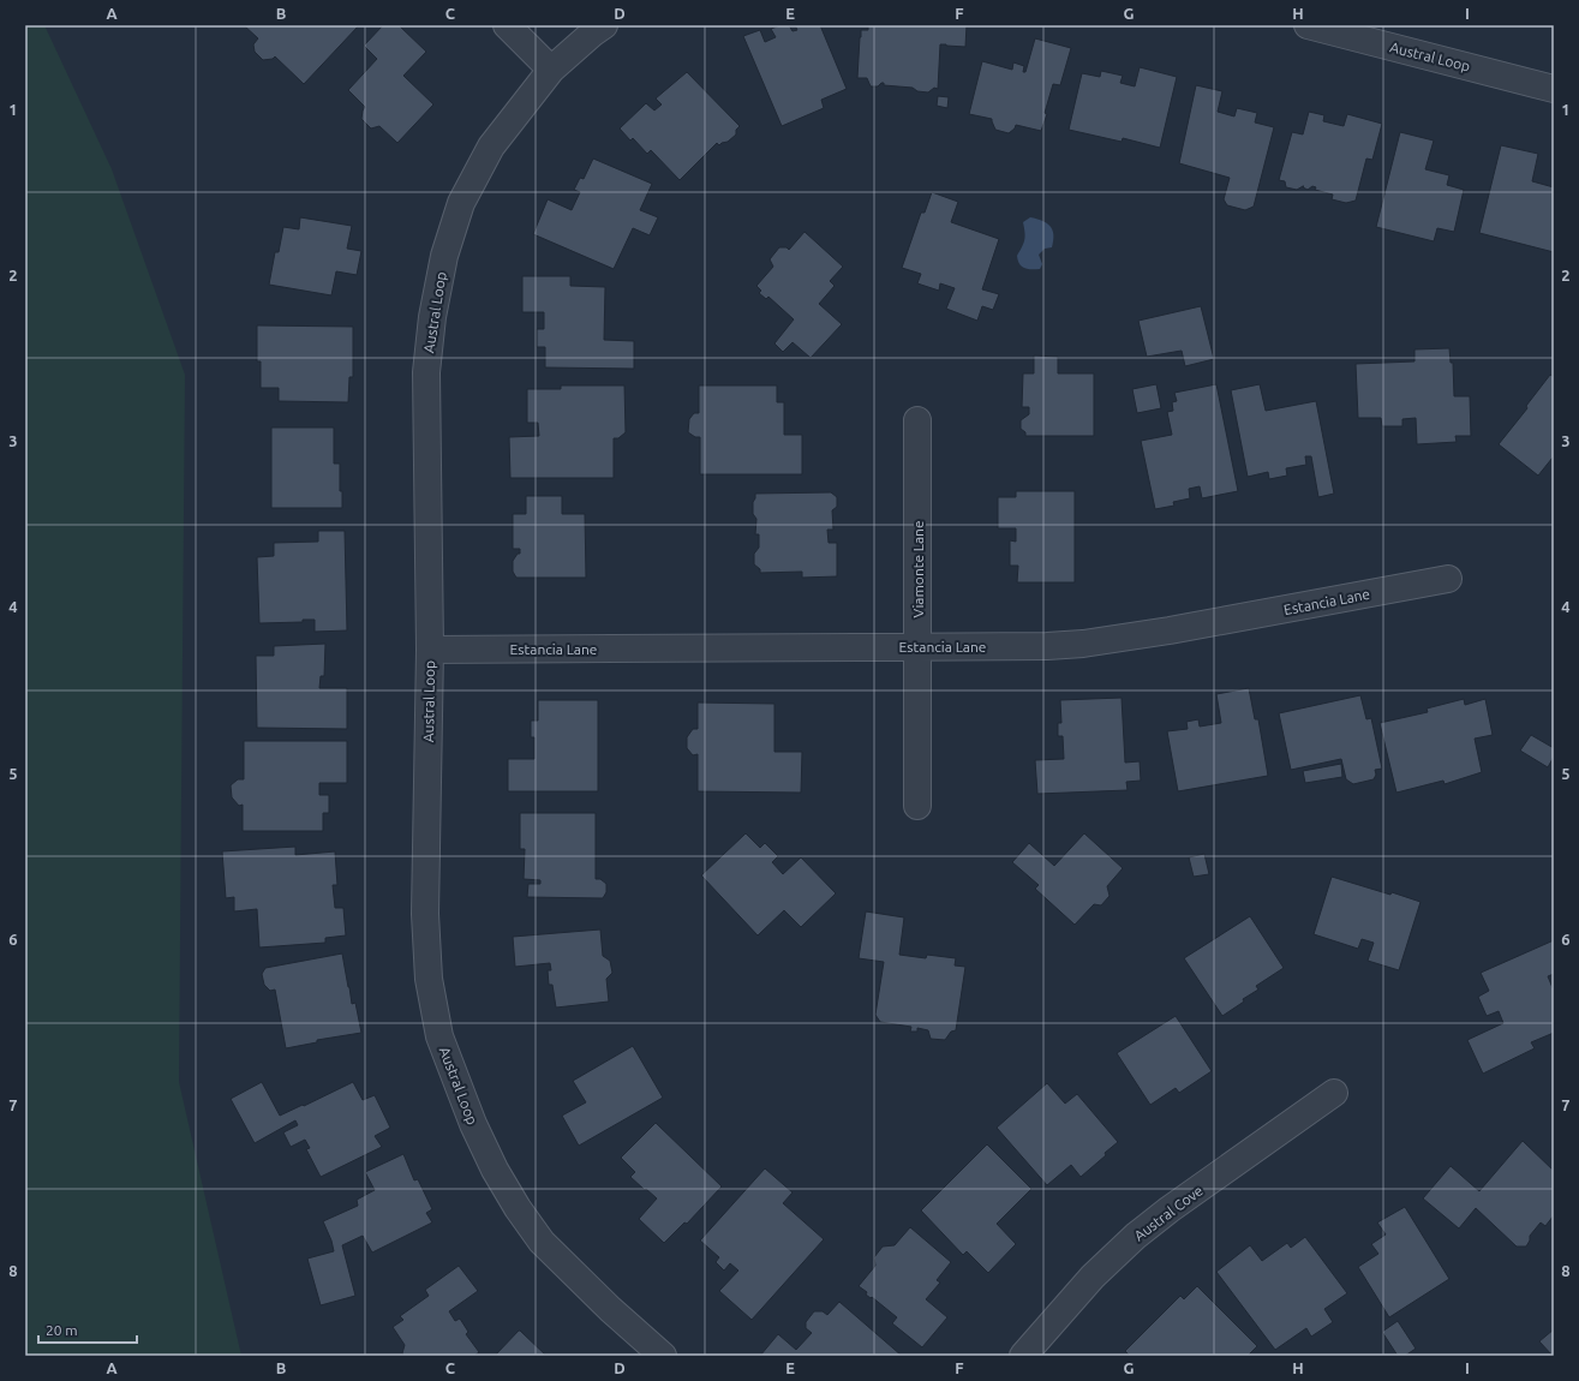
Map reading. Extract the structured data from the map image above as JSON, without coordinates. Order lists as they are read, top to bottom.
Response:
{
  "streets": {
    "street": [
      "Austral Loop",
      "Viamonte Lane",
      "Estancia Lane",
      "Austral Cove"
    ]
  },
  "crossings": [
    ["Austral Loop", "Estancia Lane"],
    ["Viamonte Lane", "Estancia Lane"]
  ],
  "scale_bar": "20 m",
  "grid": {
    "columns": [
      "A",
      "B",
      "C",
      "D",
      "E",
      "F",
      "G",
      "H",
      "I"
    ],
    "rows": [
      "1",
      "2",
      "3",
      "4",
      "5",
      "6",
      "7",
      "8"
    ]
  }
}
